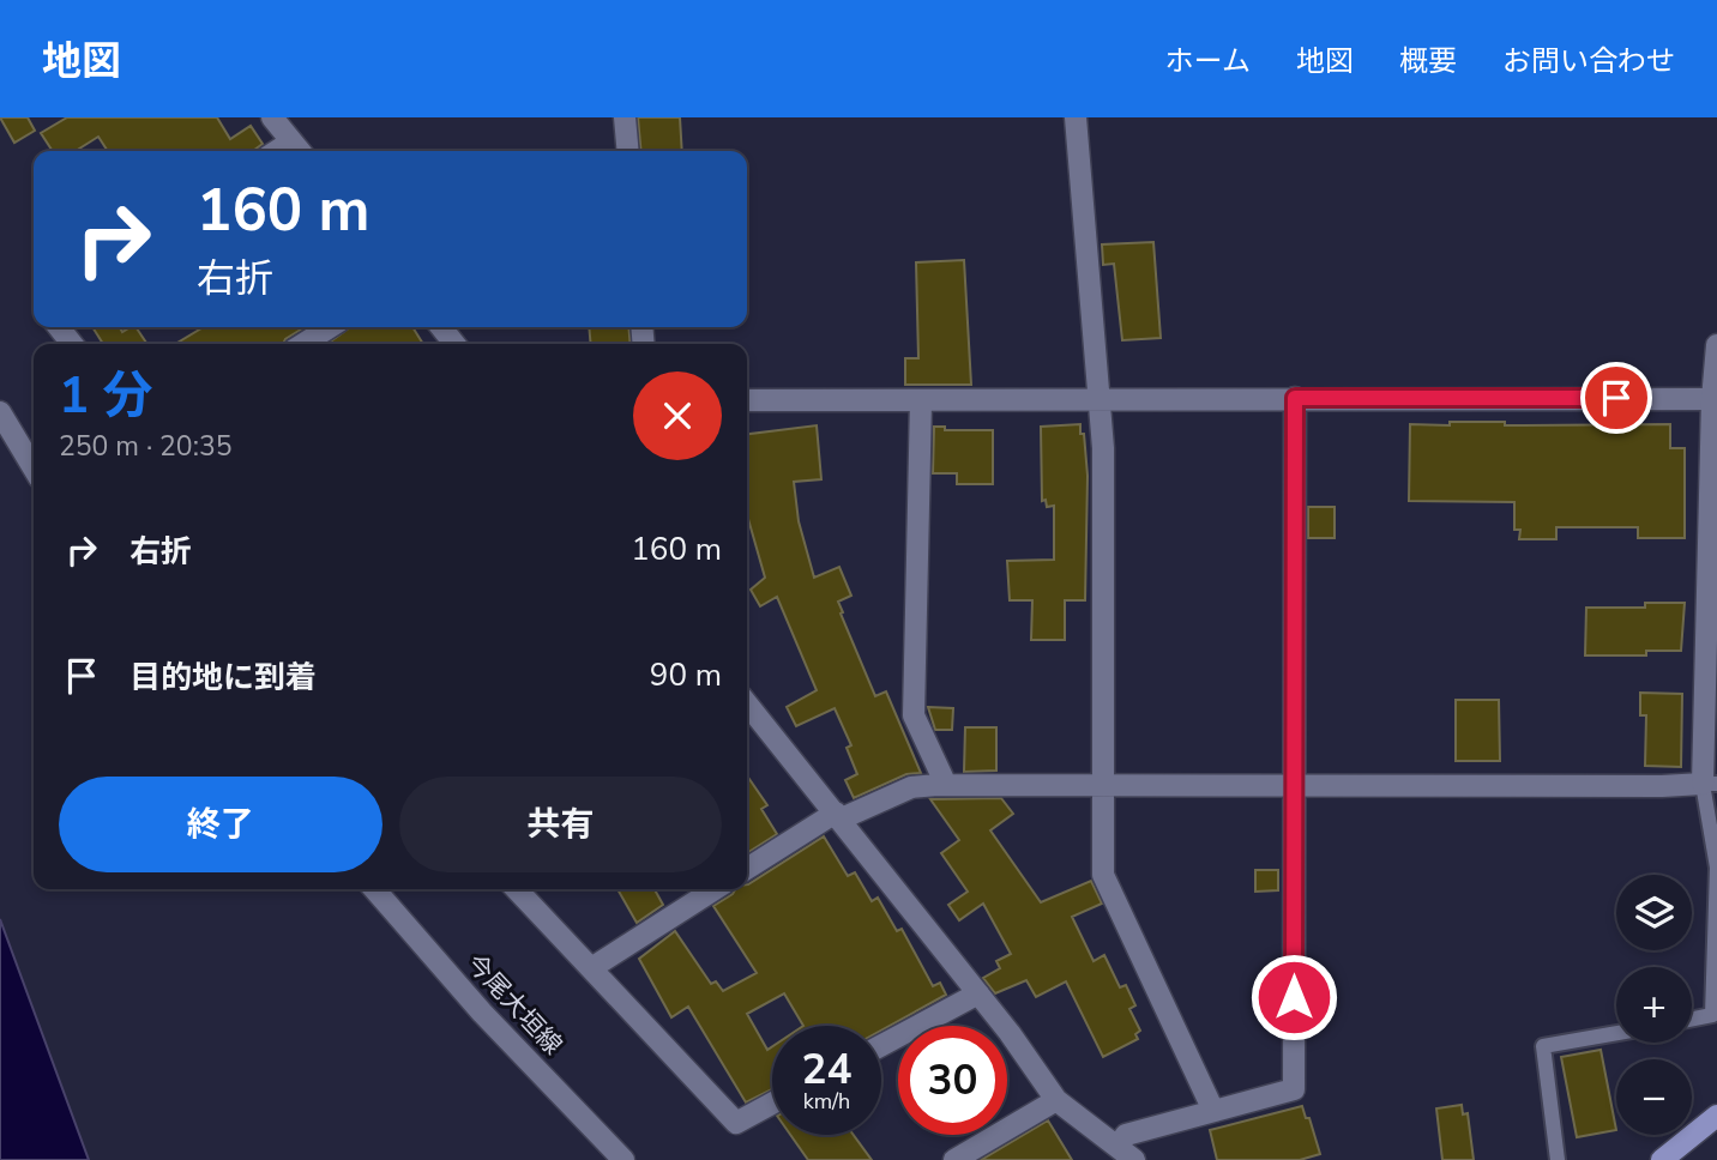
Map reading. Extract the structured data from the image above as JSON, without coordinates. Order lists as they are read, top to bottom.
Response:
{
  "streets": {
    "street": ["今尾大垣線"]
  },
  "page": {
    "header": "地図",
    "nav": [
      "ホーム",
      "地図",
      "概要",
      "お問い合わせ"
    ],
    "turn": ["160 m", "右折"],
    "heading": ["1 分", "250 m · 20:35"],
    "list": [
      {
        "name": "右折",
        "value": "160 m"
      },
      {
        "name": "目的地に到着",
        "value": "90 m"
      }
    ],
    "buttons": ["終了", "共有"],
    "map_buttons": ["+", "−"],
    "speed": "24 km/h",
    "limit": "30"
  }
}
